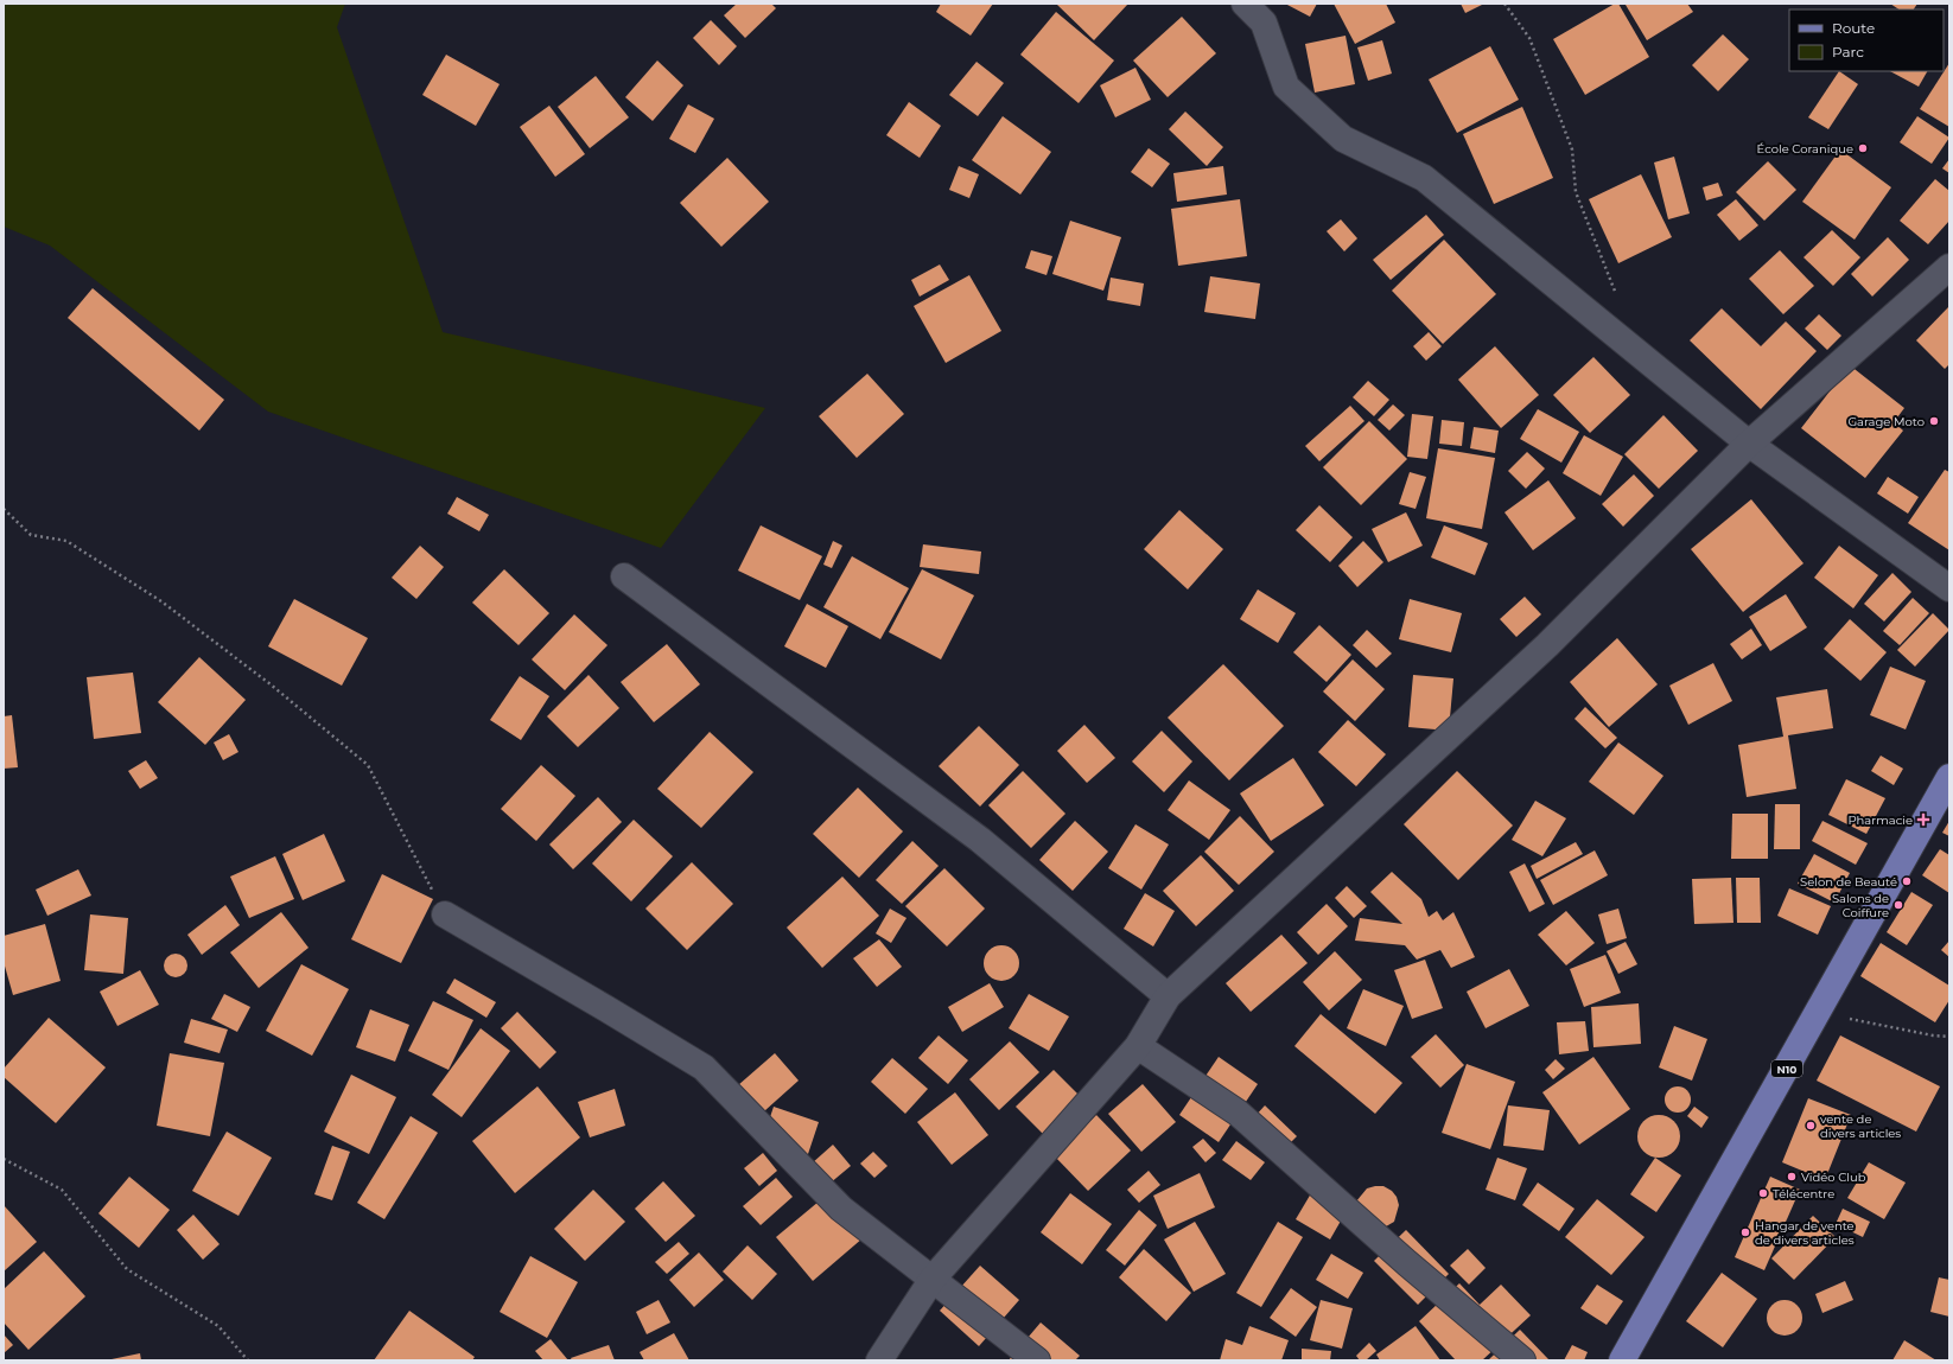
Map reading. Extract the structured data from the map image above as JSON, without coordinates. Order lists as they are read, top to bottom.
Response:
{
  "streets": {
    "main road": ["N10"]
  },
  "places": {
    "other": [
      "École Coranique",
      "Garage Moto",
      "Selon de Beauté",
      "Salons de Coiffure",
      "vente de divers articles",
      "Vidéo Club",
      "Télécentre",
      "Hangar de vente de divers articles"
    ],
    "health": ["Pharmacie"]
  },
  "legend": ["Route", "Parc"]
}
